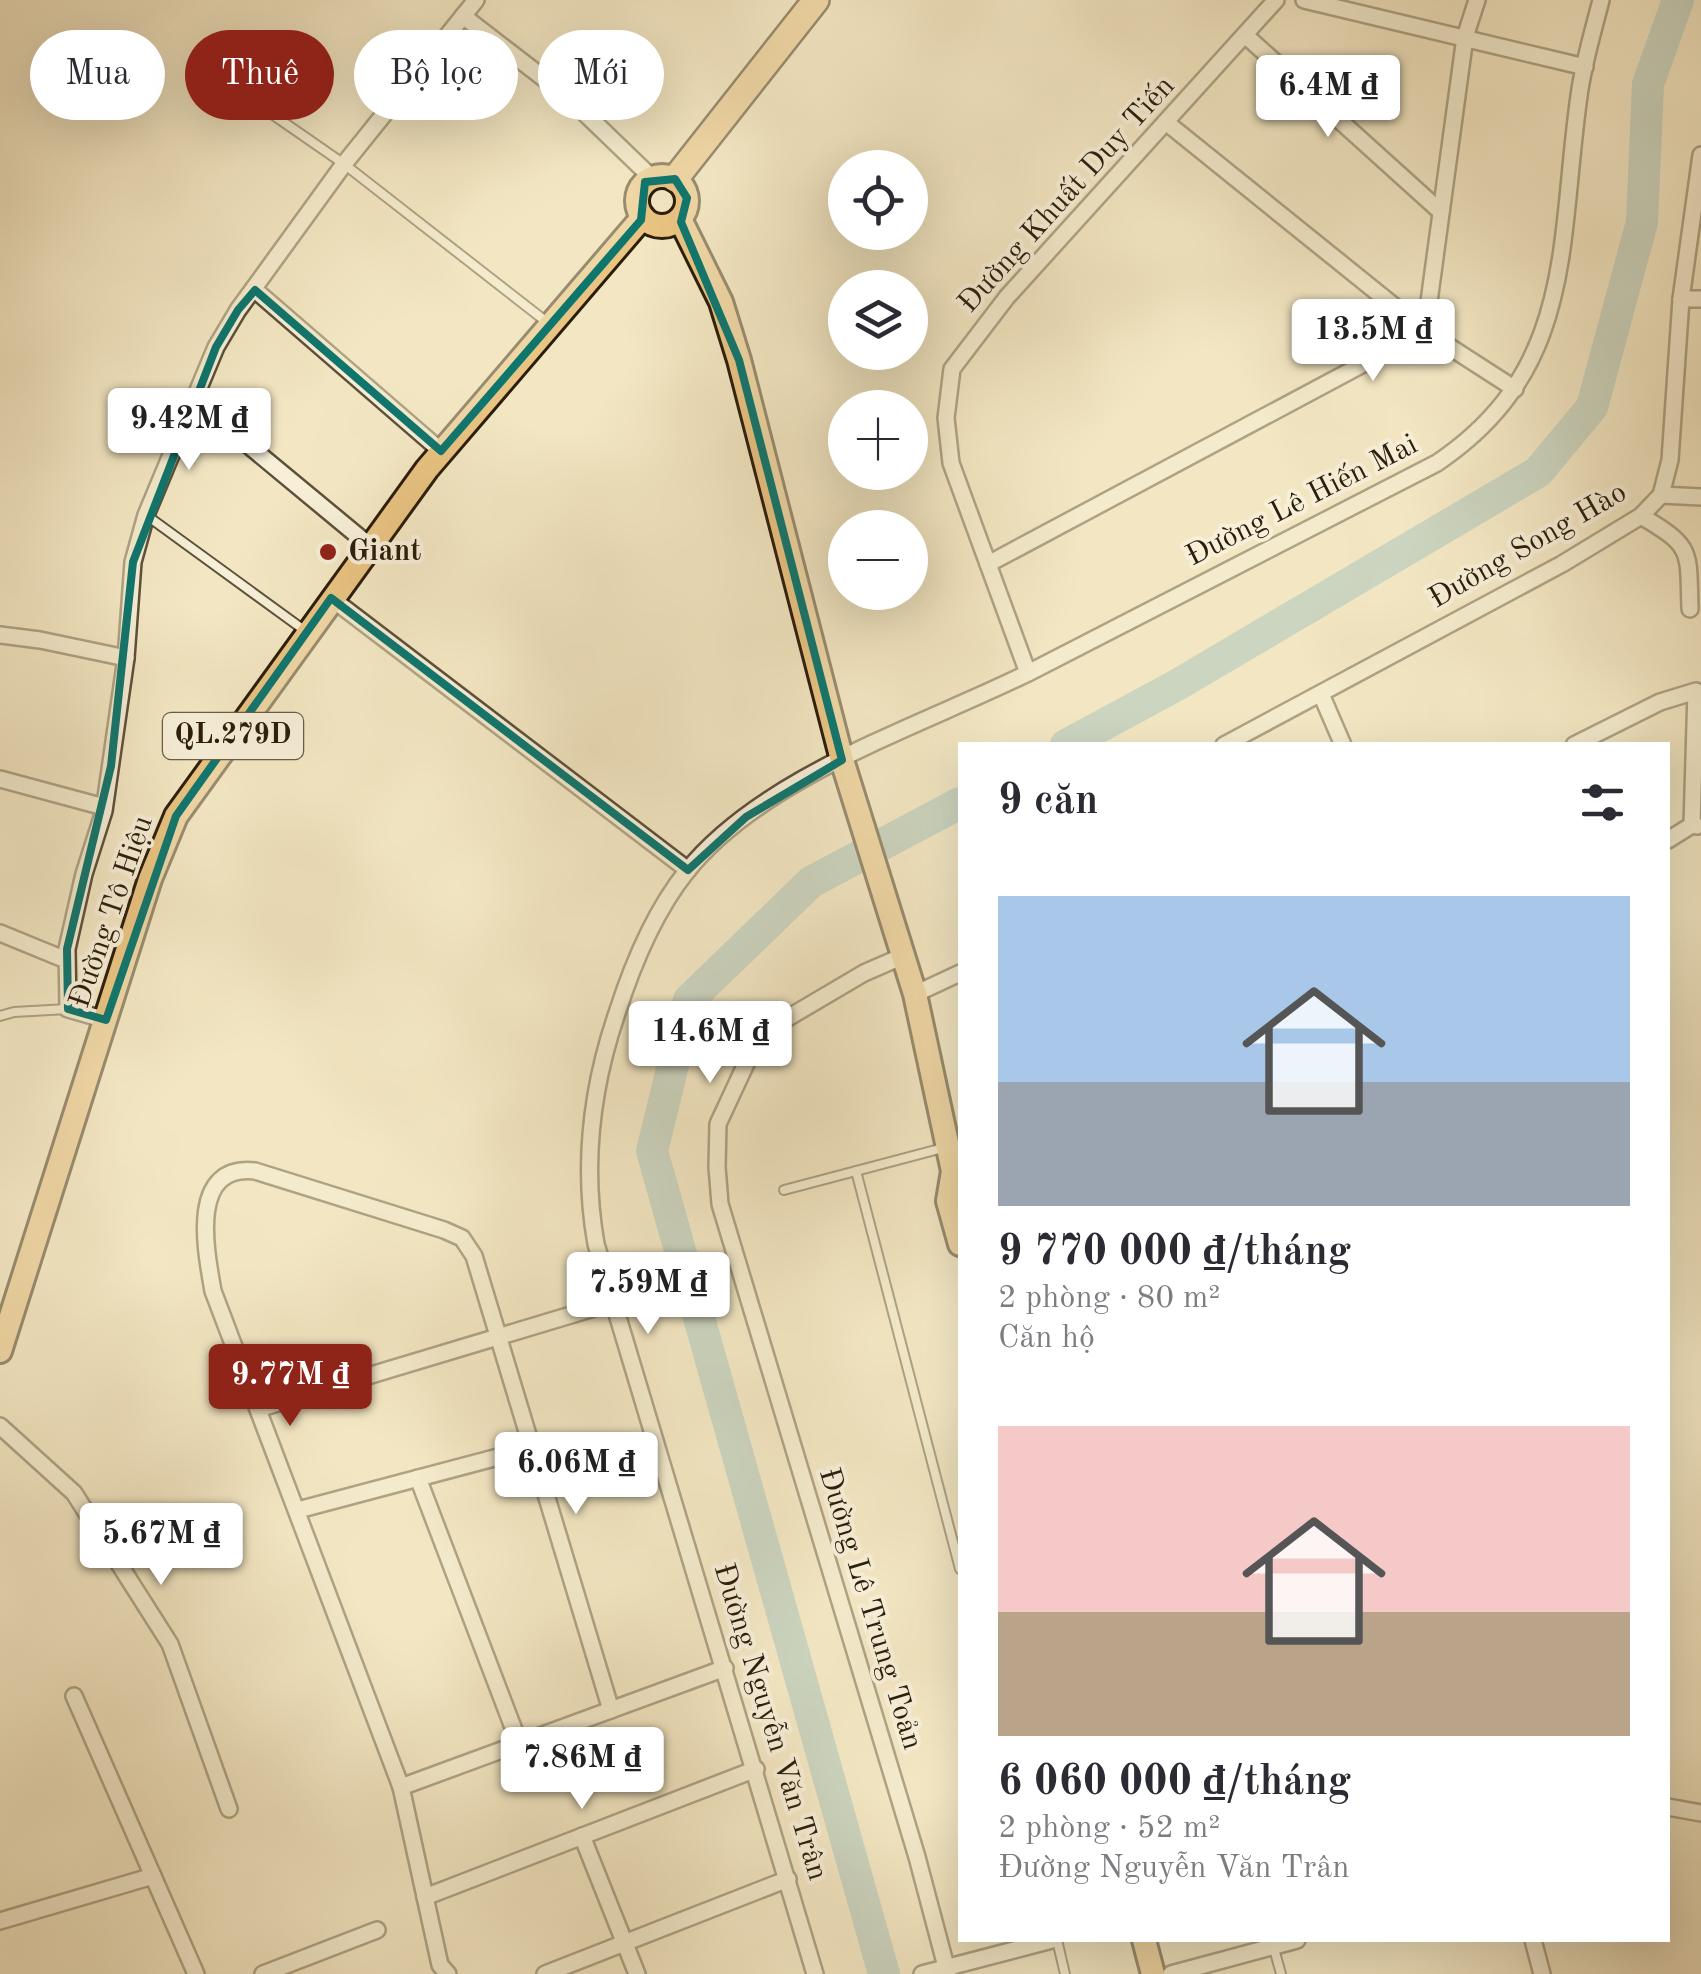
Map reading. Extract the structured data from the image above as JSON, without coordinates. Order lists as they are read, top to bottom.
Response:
{
  "streets": {
    "main road": ["QL.279D", "Đường Tô Hiệu"],
    "street": [
      "Đường Khuất Duy Tiến",
      "Đường Lê Hiến Mai",
      "Đường Song Hào",
      "Đường Lê Trung Toản",
      "Đường Nguyễn Văn Trân"
    ]
  },
  "crossings": [
    ["Đường Khuất Duy Tiến", "Đường Lê Hiến Mai"],
    ["Đường Lê Hiến Mai", "Đường Nguyễn Văn Trân"]
  ],
  "places": ["Giant"],
  "page": {
    "chip": [
      "Mua",
      "Thuê",
      "Bộ lọc",
      "Mới"
    ],
    "price": [
      "6.4M ₫",
      "13.5M ₫",
      "9.42M ₫",
      "14.6M ₫",
      "7.59M ₫",
      "9.77M ₫",
      "6.06M ₫",
      "5.67M ₫",
      "7.86M ₫"
    ],
    "map_buttons": ["+", "−"],
    "heading": "9 căn",
    "list": [
      {
        "name": "9 770 000 ₫/tháng",
        "note": "2 phòng · 80 m² · Căn hộ"
      },
      {
        "name": "6 060 000 ₫/tháng",
        "note": "2 phòng · 52 m² · Đường Nguyễn Văn Trân"
      }
    ]
  }
}
